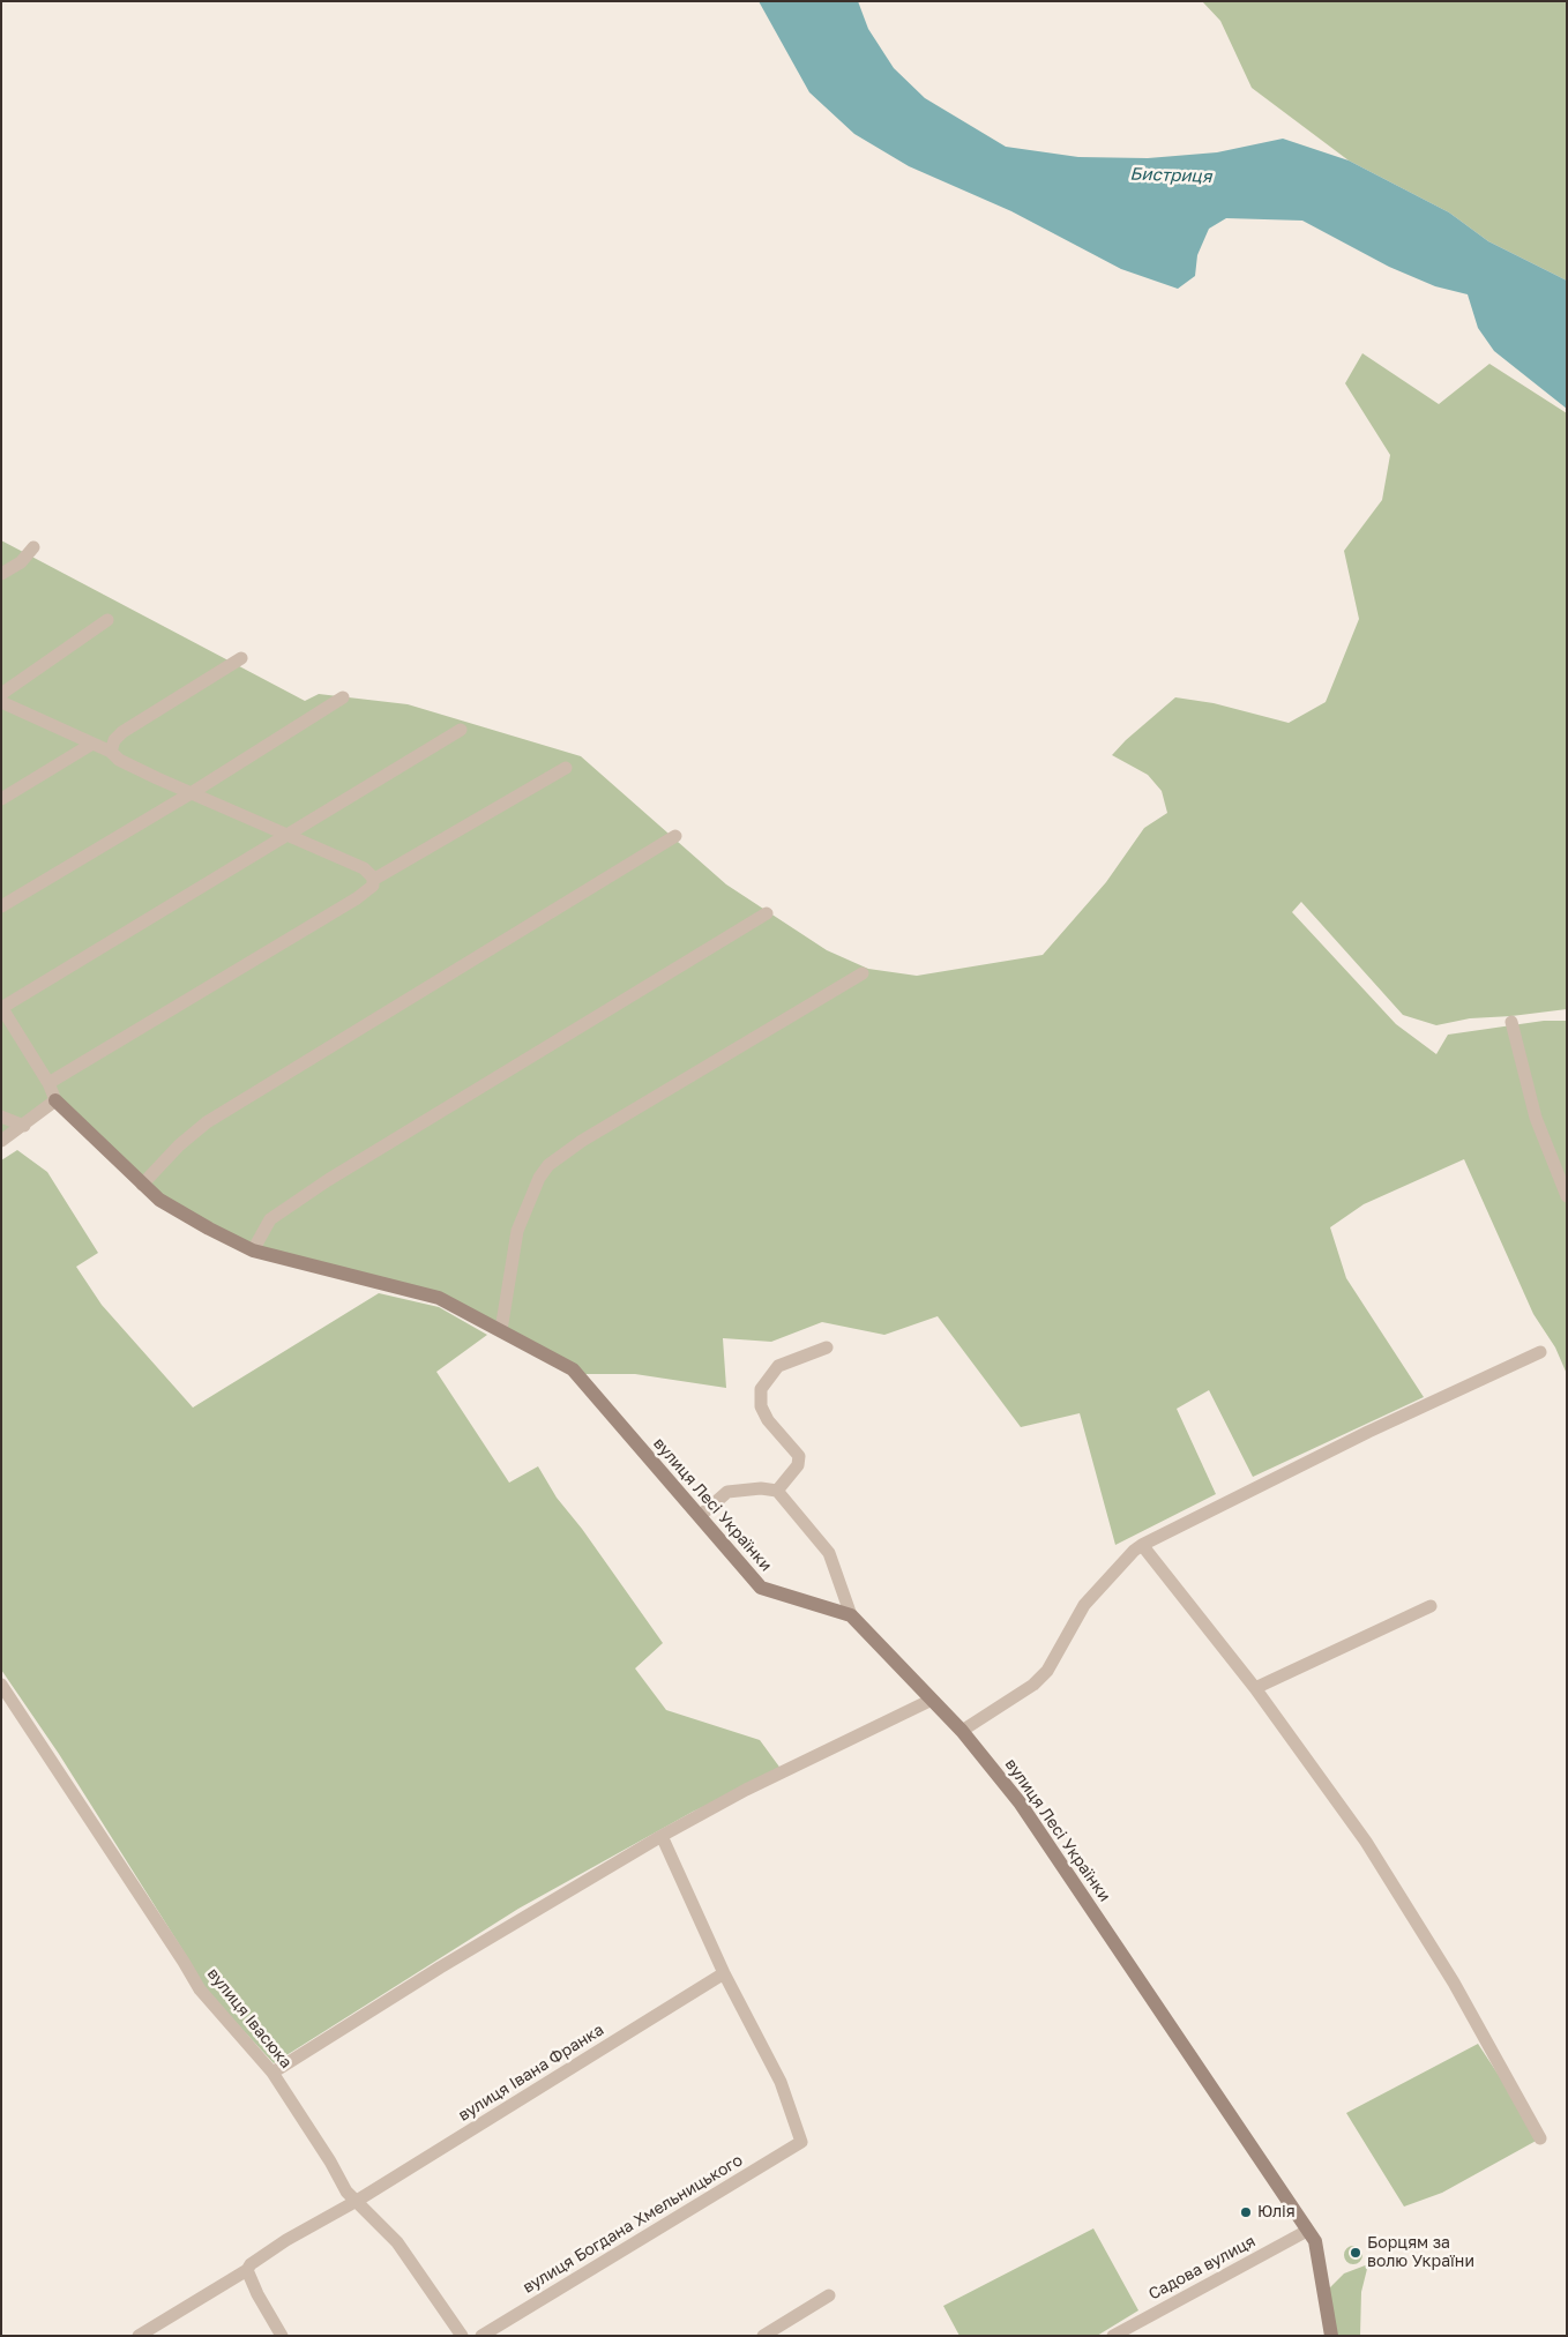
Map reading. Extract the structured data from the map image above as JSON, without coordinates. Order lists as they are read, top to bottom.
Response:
{
  "streets": {
    "street": [
      "вулиця Лесі Українки",
      "вулиця Івасюка",
      "вулиця Івана Франка",
      "вулиця Богдана Хмельницького",
      "Садова вулиця"
    ]
  },
  "crossings": [
    ["вулиця Лесі Українки", "Садова вулиця"],
    ["вулиця Івасюка", "вулиця Івана Франка"],
    ["вулиця Івана Франка", "вулиця Богдана Хмельницького"]
  ],
  "water": ["Бистриця"],
  "places": ["Юлія", "Борцям за волю України"]
}
